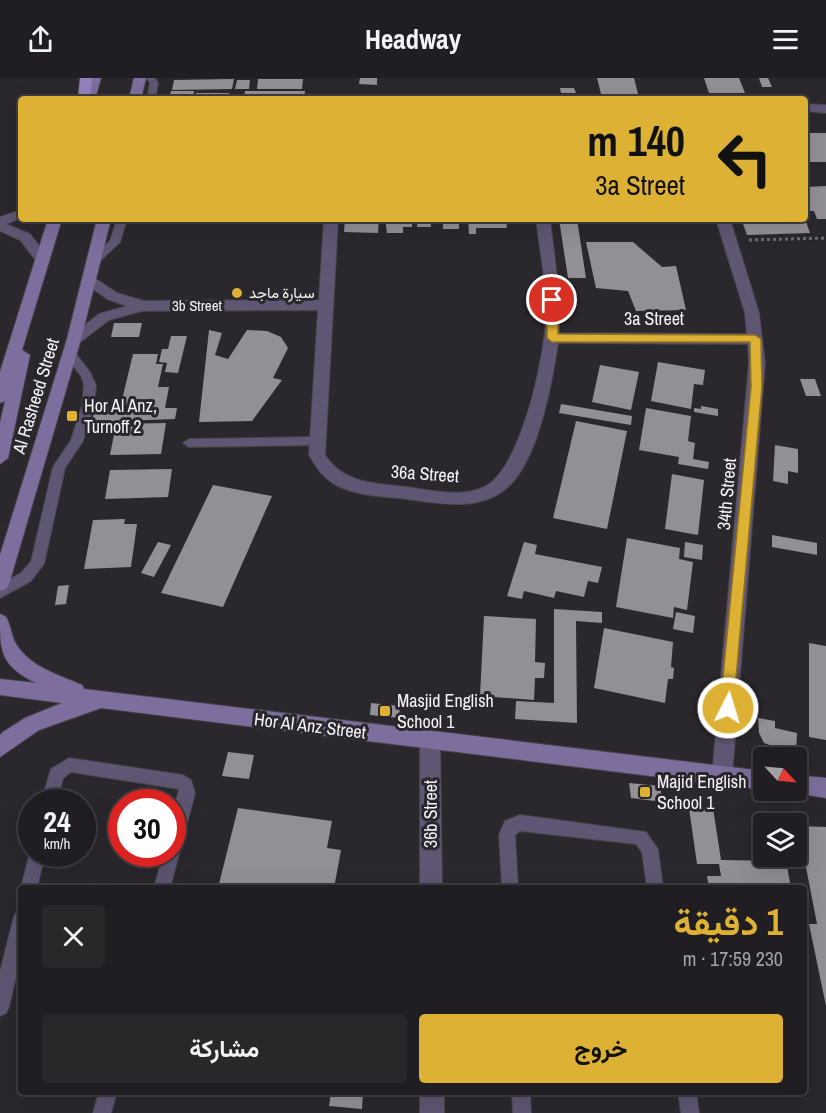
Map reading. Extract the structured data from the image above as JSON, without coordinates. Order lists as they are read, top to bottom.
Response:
{
  "streets": {
    "main road": ["Al Rasheed Street", "Hor Al Anz Street"],
    "street": [
      "3b Street",
      "3a Street",
      "36a Street",
      "34th Street",
      "36b Street"
    ]
  },
  "crossings": [
    ["3b Street", "Al Rasheed Street"],
    ["3b Street", "36a Street"],
    ["3a Street", "36a Street"],
    ["3a Street", "34th Street"],
    ["34th Street", "Hor Al Anz Street"],
    ["Hor Al Anz Street", "36b Street"]
  ],
  "places": {
    "other": ["سيارة ماجد"],
    "transit": ["Hor Al Anz, Turnoff 2", "Masjid English School 1", "Majid English School 1"]
  },
  "north": "bottom right",
  "page": {
    "header": "Headway",
    "turn": ["140 m", "3a Street"],
    "speed": "24 km/h",
    "limit": "30",
    "heading": ["1 دقيقة", "230 m · 17:59"],
    "buttons": ["خروج", "مشاركة"]
  }
}
